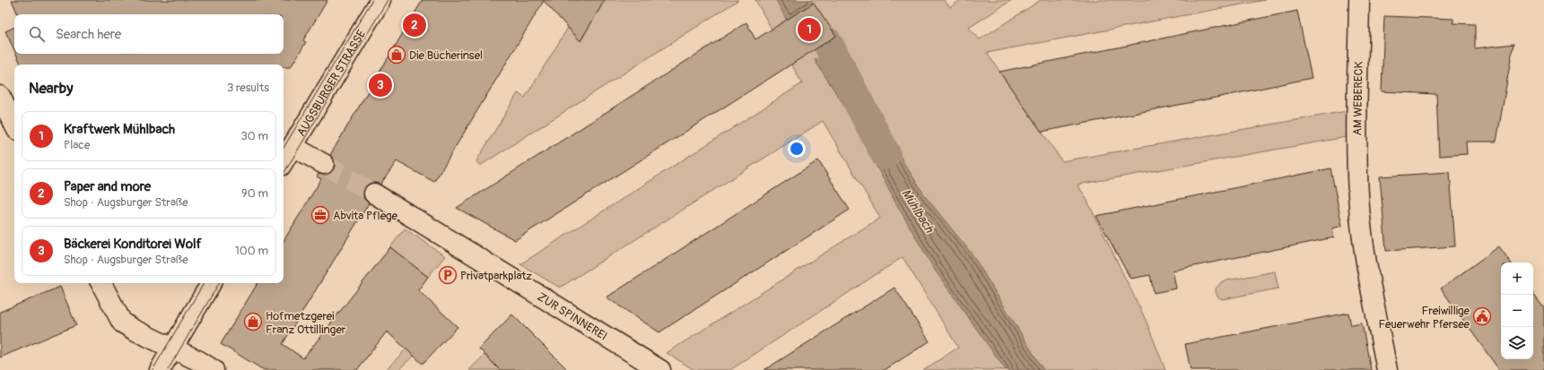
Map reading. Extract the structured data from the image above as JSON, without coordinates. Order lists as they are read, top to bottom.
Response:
{
  "streets": {
    "street": ["AUGSBURGER STRASSE", "AM WEBERECK", "ZUR SPINNEREI"]
  },
  "water": ["Mühlbach"],
  "places": {
    "shop": ["Die Bücherinsel", "Hofmetzgerei Franz Ottillinger"],
    "office": ["Abvita Pflege"],
    "parking": ["Privatparkplatz"],
    "public building": ["Freiwillige Feuerwehr Pfersee"]
  },
  "page": {
    "pins": ["2", "1", "3"],
    "search": "Search here",
    "heading": ["Nearby", "3 results"],
    "list": [
      {
        "mark": "1",
        "name": "Kraftwerk Mühlbach",
        "note": "Place",
        "value": "30 m"
      },
      {
        "mark": "2",
        "name": "Paper and more",
        "note": "Shop · Augsburger Straße",
        "value": "90 m"
      },
      {
        "mark": "3",
        "name": "Bäckerei Konditorei Wolf",
        "note": "Shop · Augsburger Straße",
        "value": "100 m"
      }
    ],
    "map_buttons": ["+", "−"]
  }
}
